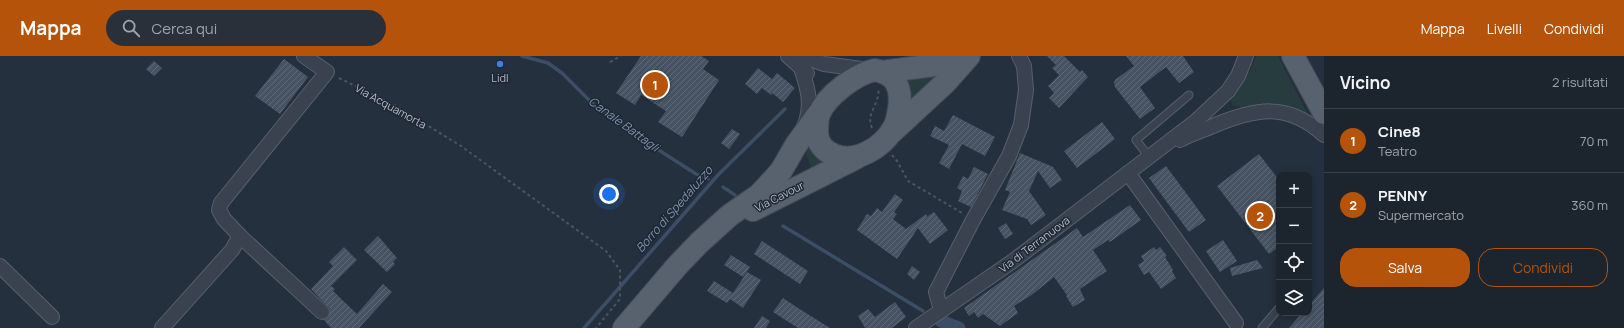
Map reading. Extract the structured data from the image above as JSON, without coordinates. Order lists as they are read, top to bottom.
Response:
{
  "streets": {
    "main road": ["Via Cavour"],
    "street": ["Via di Terranuova"],
    "path": ["Via Acquamorta"]
  },
  "water": ["Canale Battagli", "Borro di Spedaluzzo"],
  "places": ["Lidl"],
  "page": {
    "header": "Mappa",
    "search": "Cerca qui",
    "nav": ["Mappa", "Livelli", "Condividi"],
    "heading": ["Vicino", "2 risultati"],
    "pins": ["1", "2"],
    "list": [
      {
        "mark": "1",
        "name": "Cine8",
        "note": "Teatro",
        "value": "70 m"
      },
      {
        "mark": "2",
        "name": "PENNY",
        "note": "Supermercato",
        "value": "360 m"
      }
    ],
    "map_buttons": ["+", "−"],
    "buttons": ["Salva", "Condividi"]
  }
}
